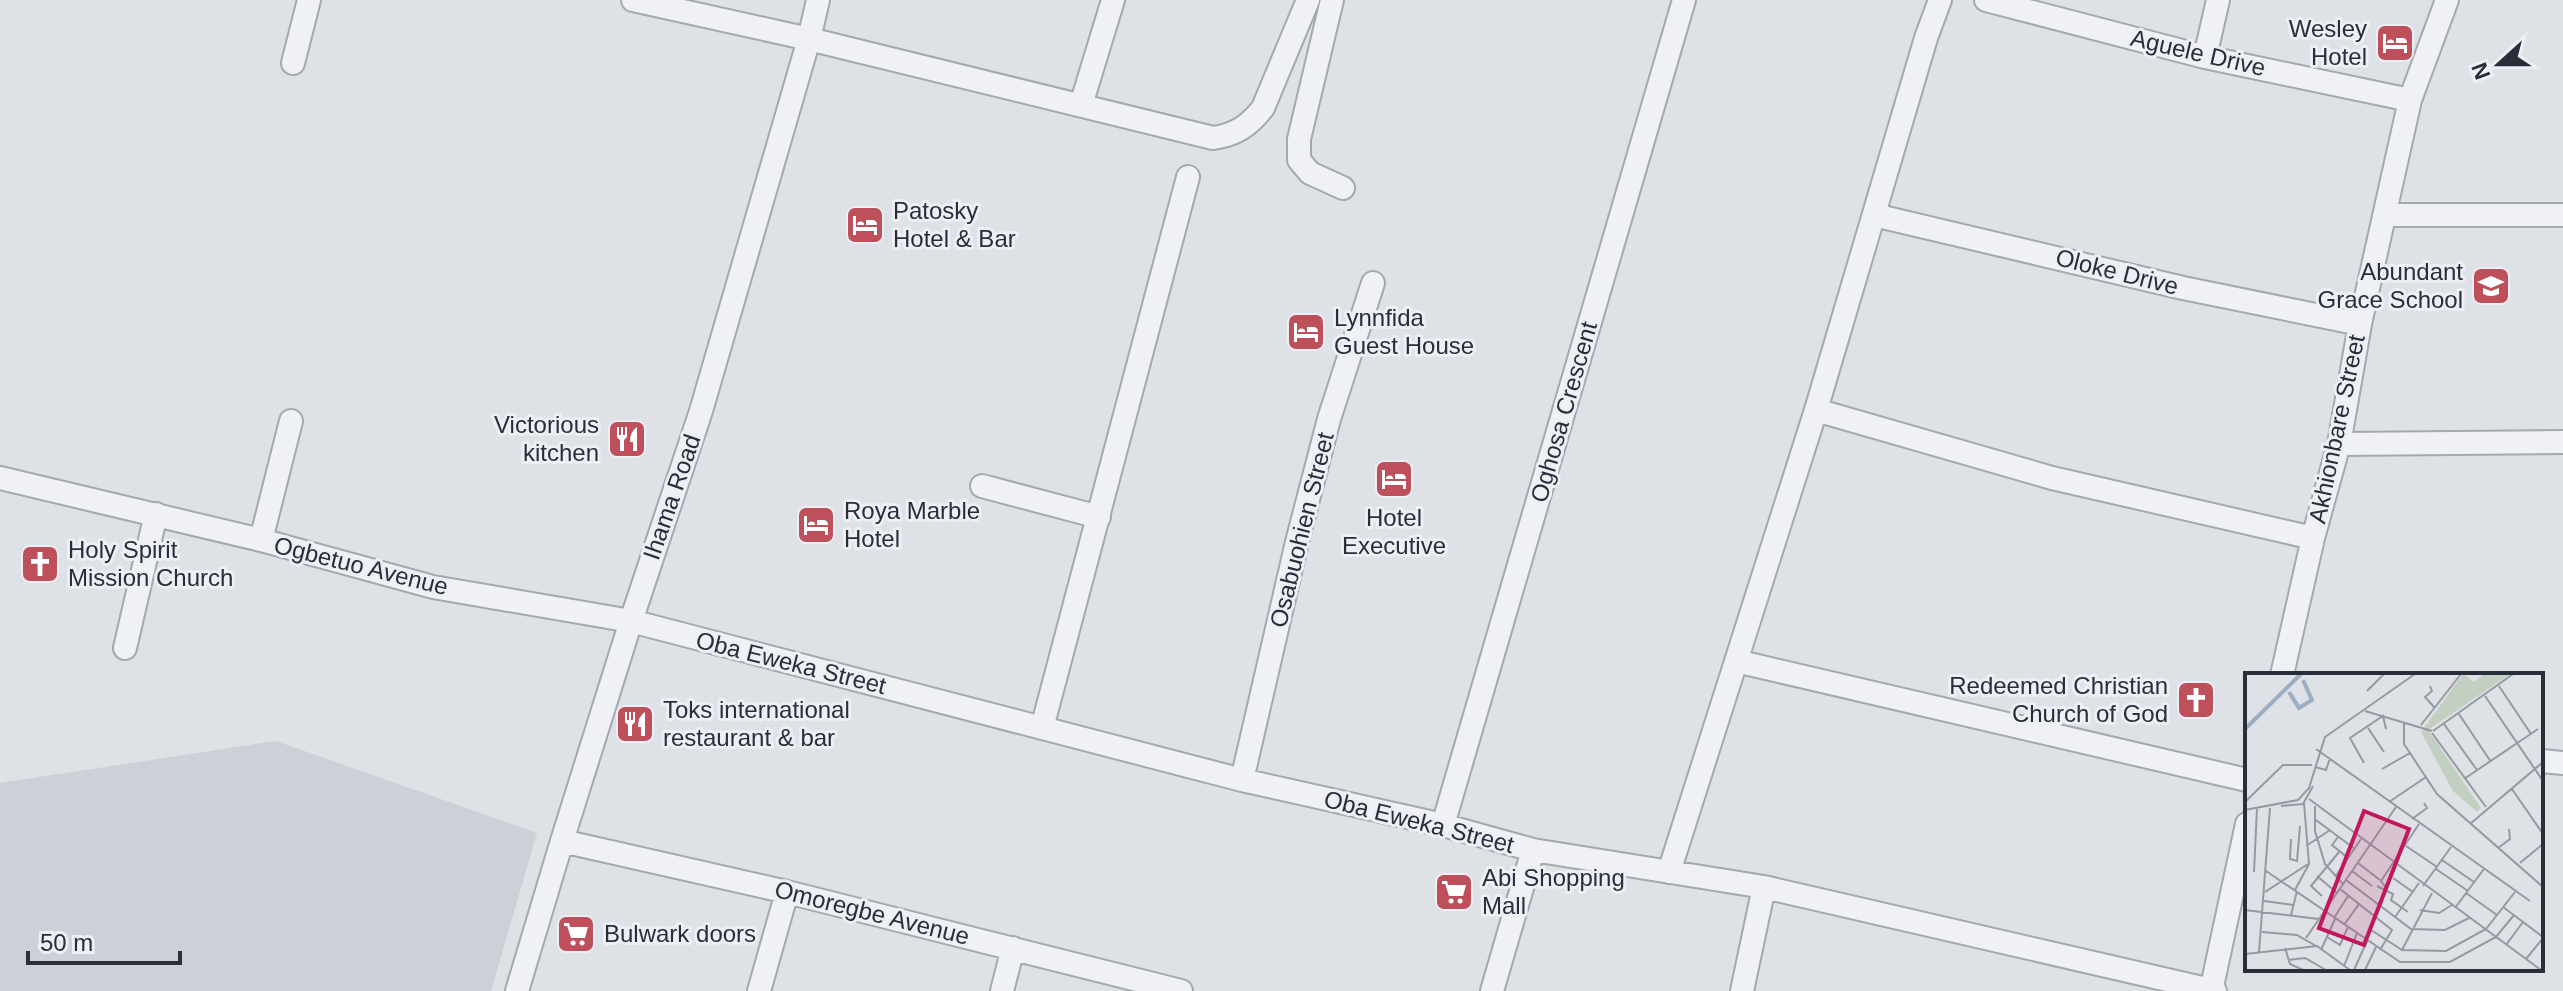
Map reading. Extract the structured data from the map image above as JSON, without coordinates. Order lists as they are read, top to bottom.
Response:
{
  "streets": {
    "street": [
      "Aguele Drive",
      "Oloke Drive",
      "Oghosa Crescent",
      "Akhionbare Street",
      "Ihama Road",
      "Osabuohien Street",
      "Ogbetuo Avenue",
      "Oba Eweka Street",
      "Omoregbe Avenue"
    ]
  },
  "crossings": [
    ["Aguele Drive", "Akhionbare Street"],
    ["Oloke Drive", "Akhionbare Street"],
    ["Oghosa Crescent", "Oba Eweka Street"],
    ["Ihama Road", "Ogbetuo Avenue"],
    ["Ihama Road", "Oba Eweka Street"],
    ["Ihama Road", "Omoregbe Avenue"],
    ["Osabuohien Street", "Oba Eweka Street"],
    ["Ogbetuo Avenue", "Oba Eweka Street"]
  ],
  "places": {
    "hotel": [
      "Wesley Hotel",
      "Patosky Hotel & Bar",
      "Lynnfida Guest House",
      "Hotel Executive",
      "Roya Marble Hotel"
    ],
    "school or university": ["Abundant Grace School"],
    "restaurant": ["Victorious kitchen", "Toks international restaurant & bar"],
    "church": ["Holy Spirit Mission Church", "Redeemed Christian Church of God"],
    "supermarket": ["Abi Shopping Mall", "Bulwark doors"]
  },
  "scale_bar": "50 m",
  "north": "left"
}
